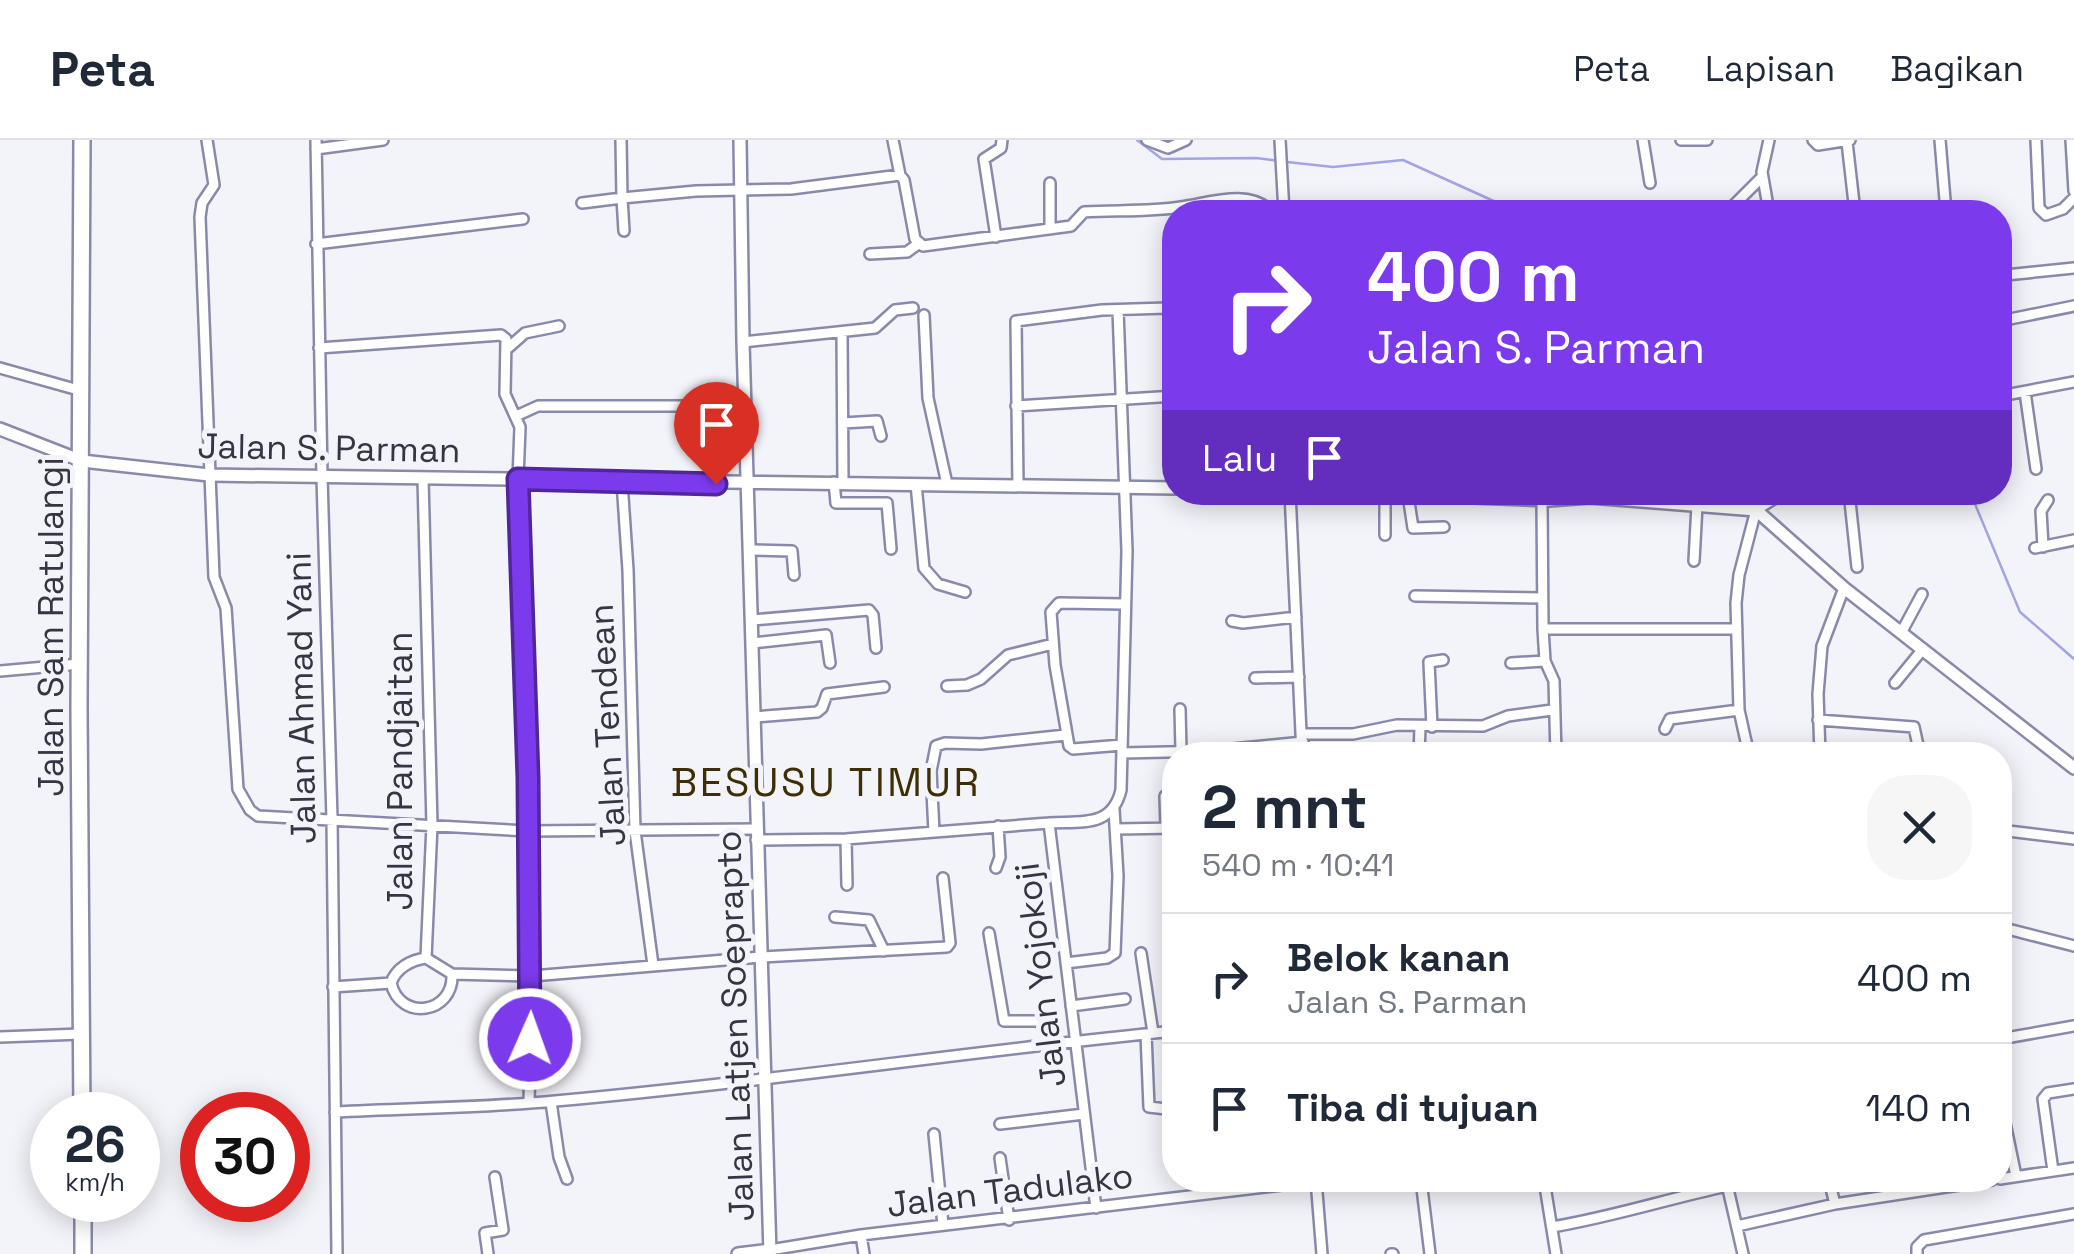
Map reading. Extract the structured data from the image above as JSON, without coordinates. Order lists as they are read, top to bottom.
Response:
{
  "streets": {
    "highway": ["Jalan Sam Ratulangi"],
    "street": [
      "Jalan S. Parman",
      "Jalan Ahmad Yani",
      "Jalan Tendean",
      "Jalan Pandjaitan",
      "Jalan Yojokoji",
      "Jalan Latjen Soeprapto",
      "Jalan Tadulako"
    ]
  },
  "crossings": [
    ["Jalan S. Parman", "Jalan Sam Ratulangi"],
    ["Jalan S. Parman", "Jalan Ahmad Yani"],
    ["Jalan S. Parman", "Jalan Tendean"],
    ["Jalan S. Parman", "Jalan Pandjaitan"],
    ["Jalan S. Parman", "Jalan Latjen Soeprapto"],
    ["Jalan Yojokoji", "Jalan Tadulako"],
    ["Jalan Latjen Soeprapto", "Jalan Tadulako"]
  ],
  "districts": ["BESUSU TIMUR"],
  "page": {
    "header": "Peta",
    "nav": ["Peta", "Lapisan", "Bagikan"],
    "turn": ["400 m", "Jalan S. Parman"],
    "then": "Lalu",
    "heading": ["2 mnt", "540 m · 10:41"],
    "list": [
      {
        "name": "Belok kanan",
        "note": "Jalan S. Parman",
        "value": "400 m"
      },
      {
        "name": "Tiba di tujuan",
        "value": "140 m"
      }
    ],
    "speed": "26 km/h",
    "limit": "30"
  }
}
